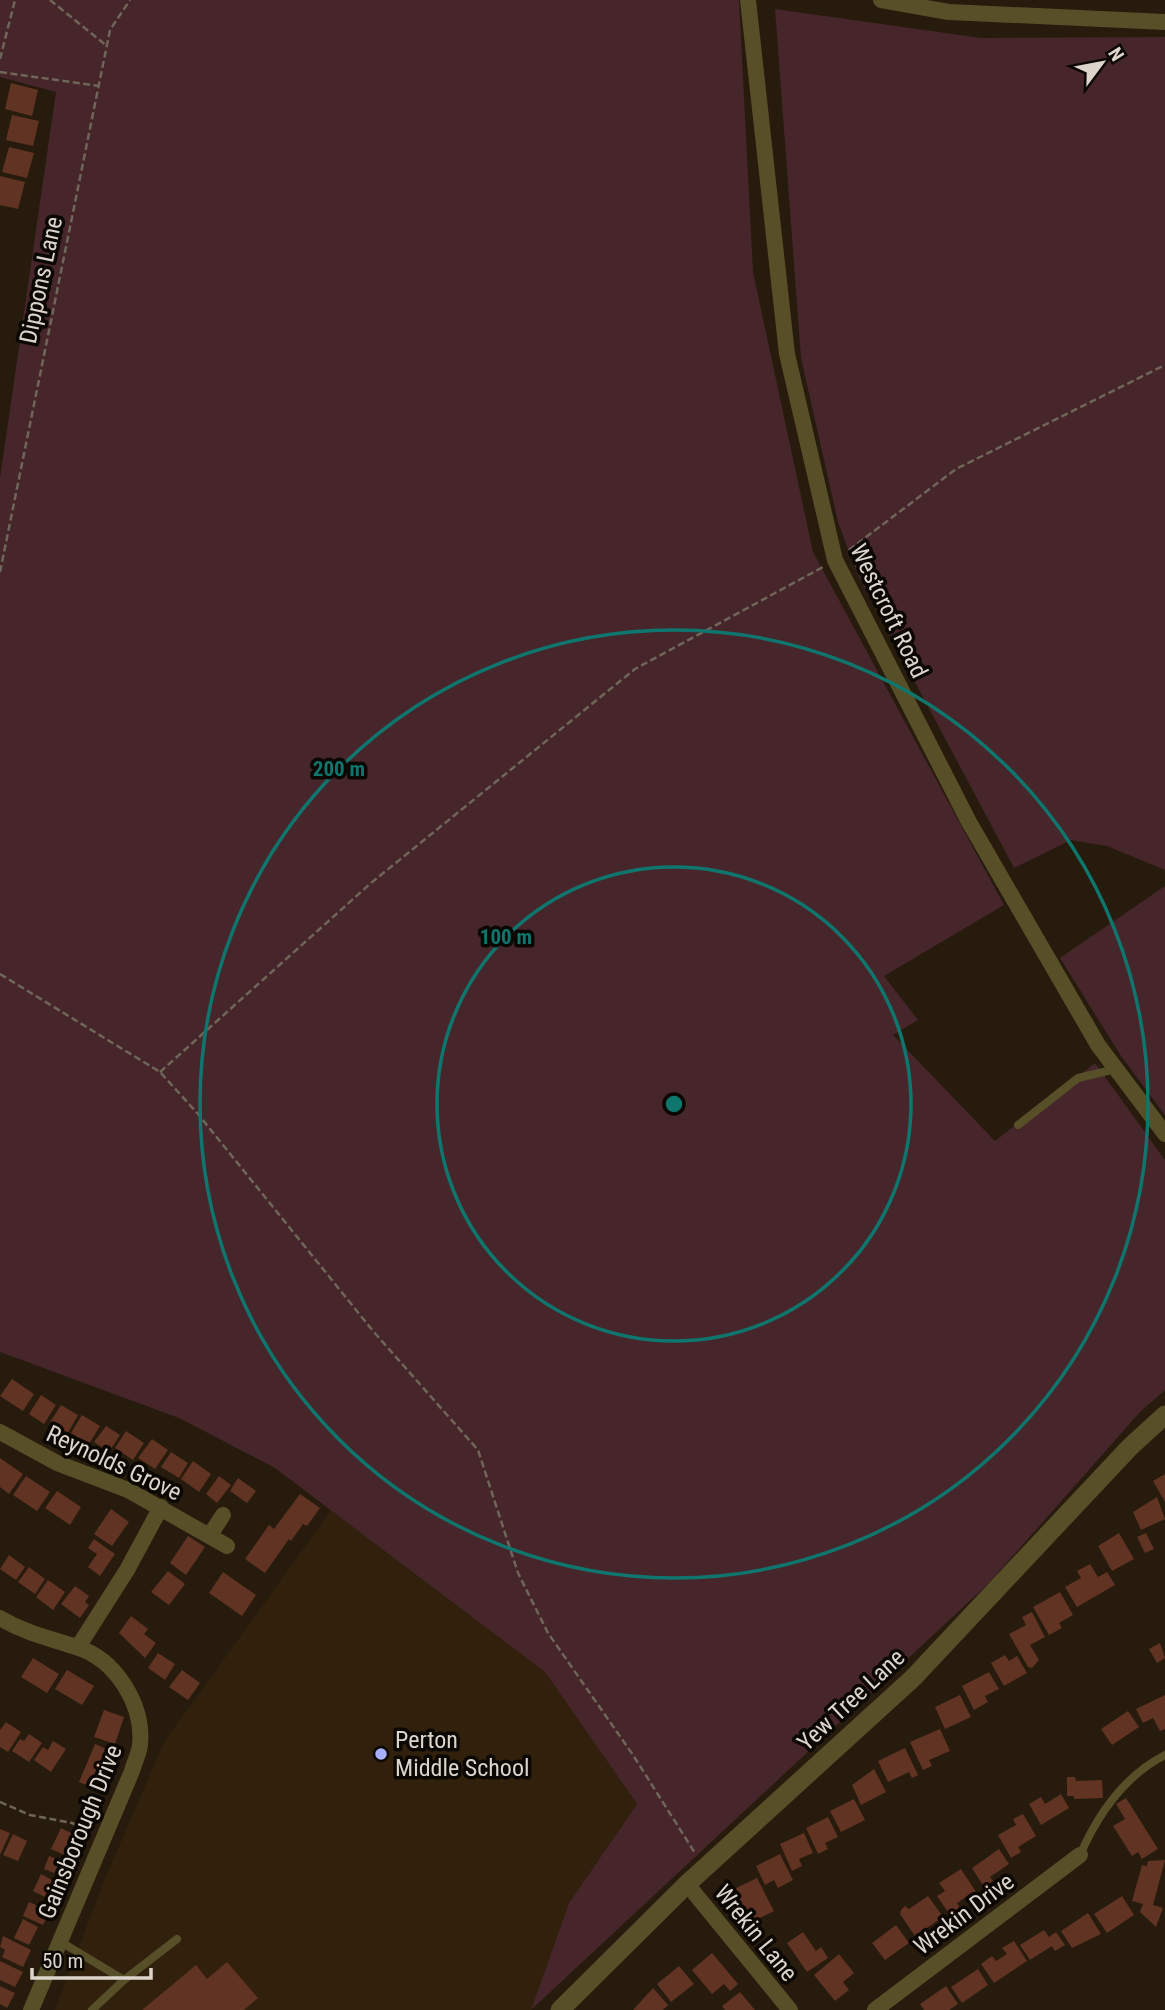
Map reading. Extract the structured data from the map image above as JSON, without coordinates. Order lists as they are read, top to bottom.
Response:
{
  "streets": {
    "street": [
      "Westcroft Road",
      "Reynolds Grove",
      "Yew Tree Lane",
      "Gainsborough Drive",
      "Wrekin Drive",
      "Wrekin Lane"
    ],
    "path": ["Dippons Lane"]
  },
  "crossings": [
    ["Yew Tree Lane", "Wrekin Lane"]
  ],
  "places": ["Perton Middle School"],
  "scale_bar": "50 m",
  "north": "top right",
  "rings": ["200 m", "100 m"]
}
